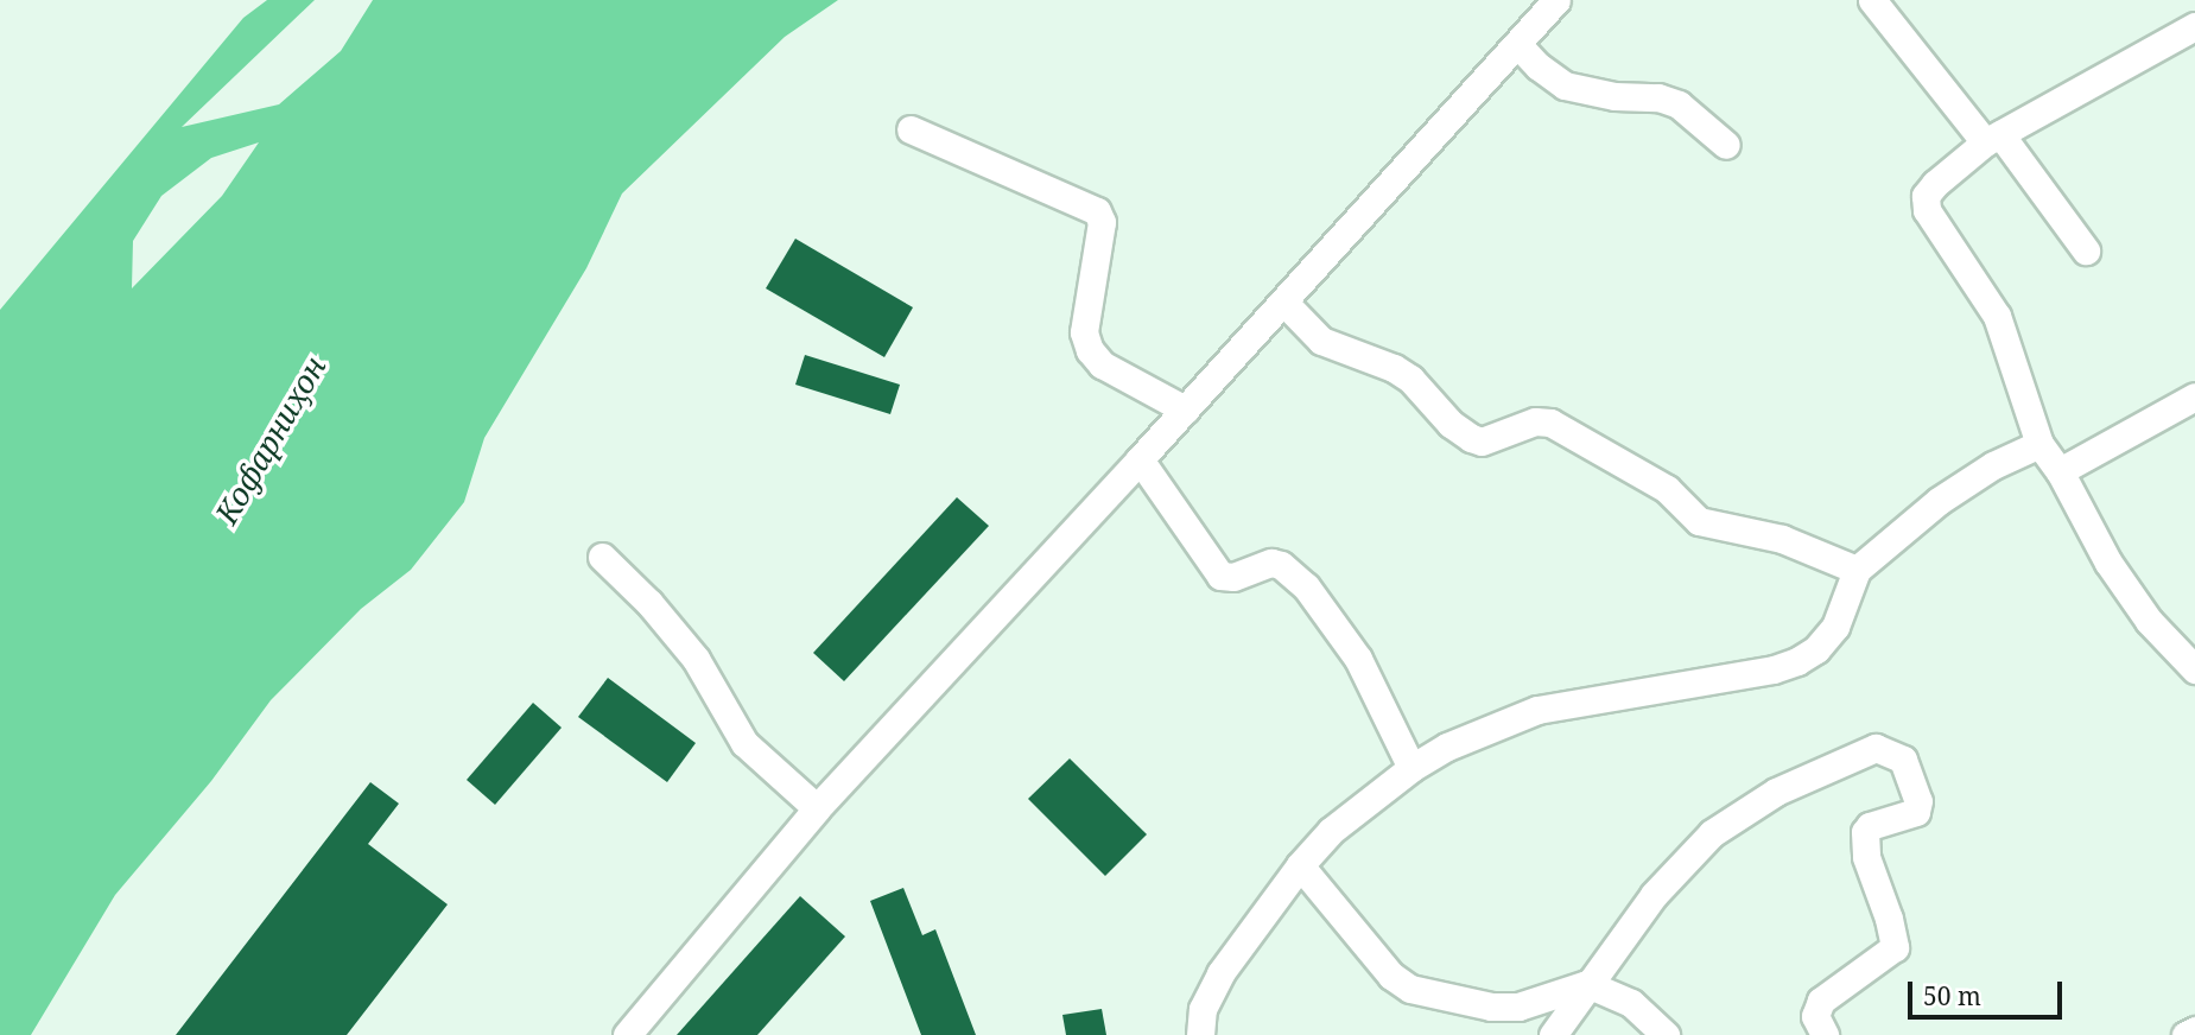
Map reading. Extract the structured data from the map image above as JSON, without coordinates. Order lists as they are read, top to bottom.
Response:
{
  "water": ["Кофарниҳон"],
  "scale_bar": "50 m"
}
